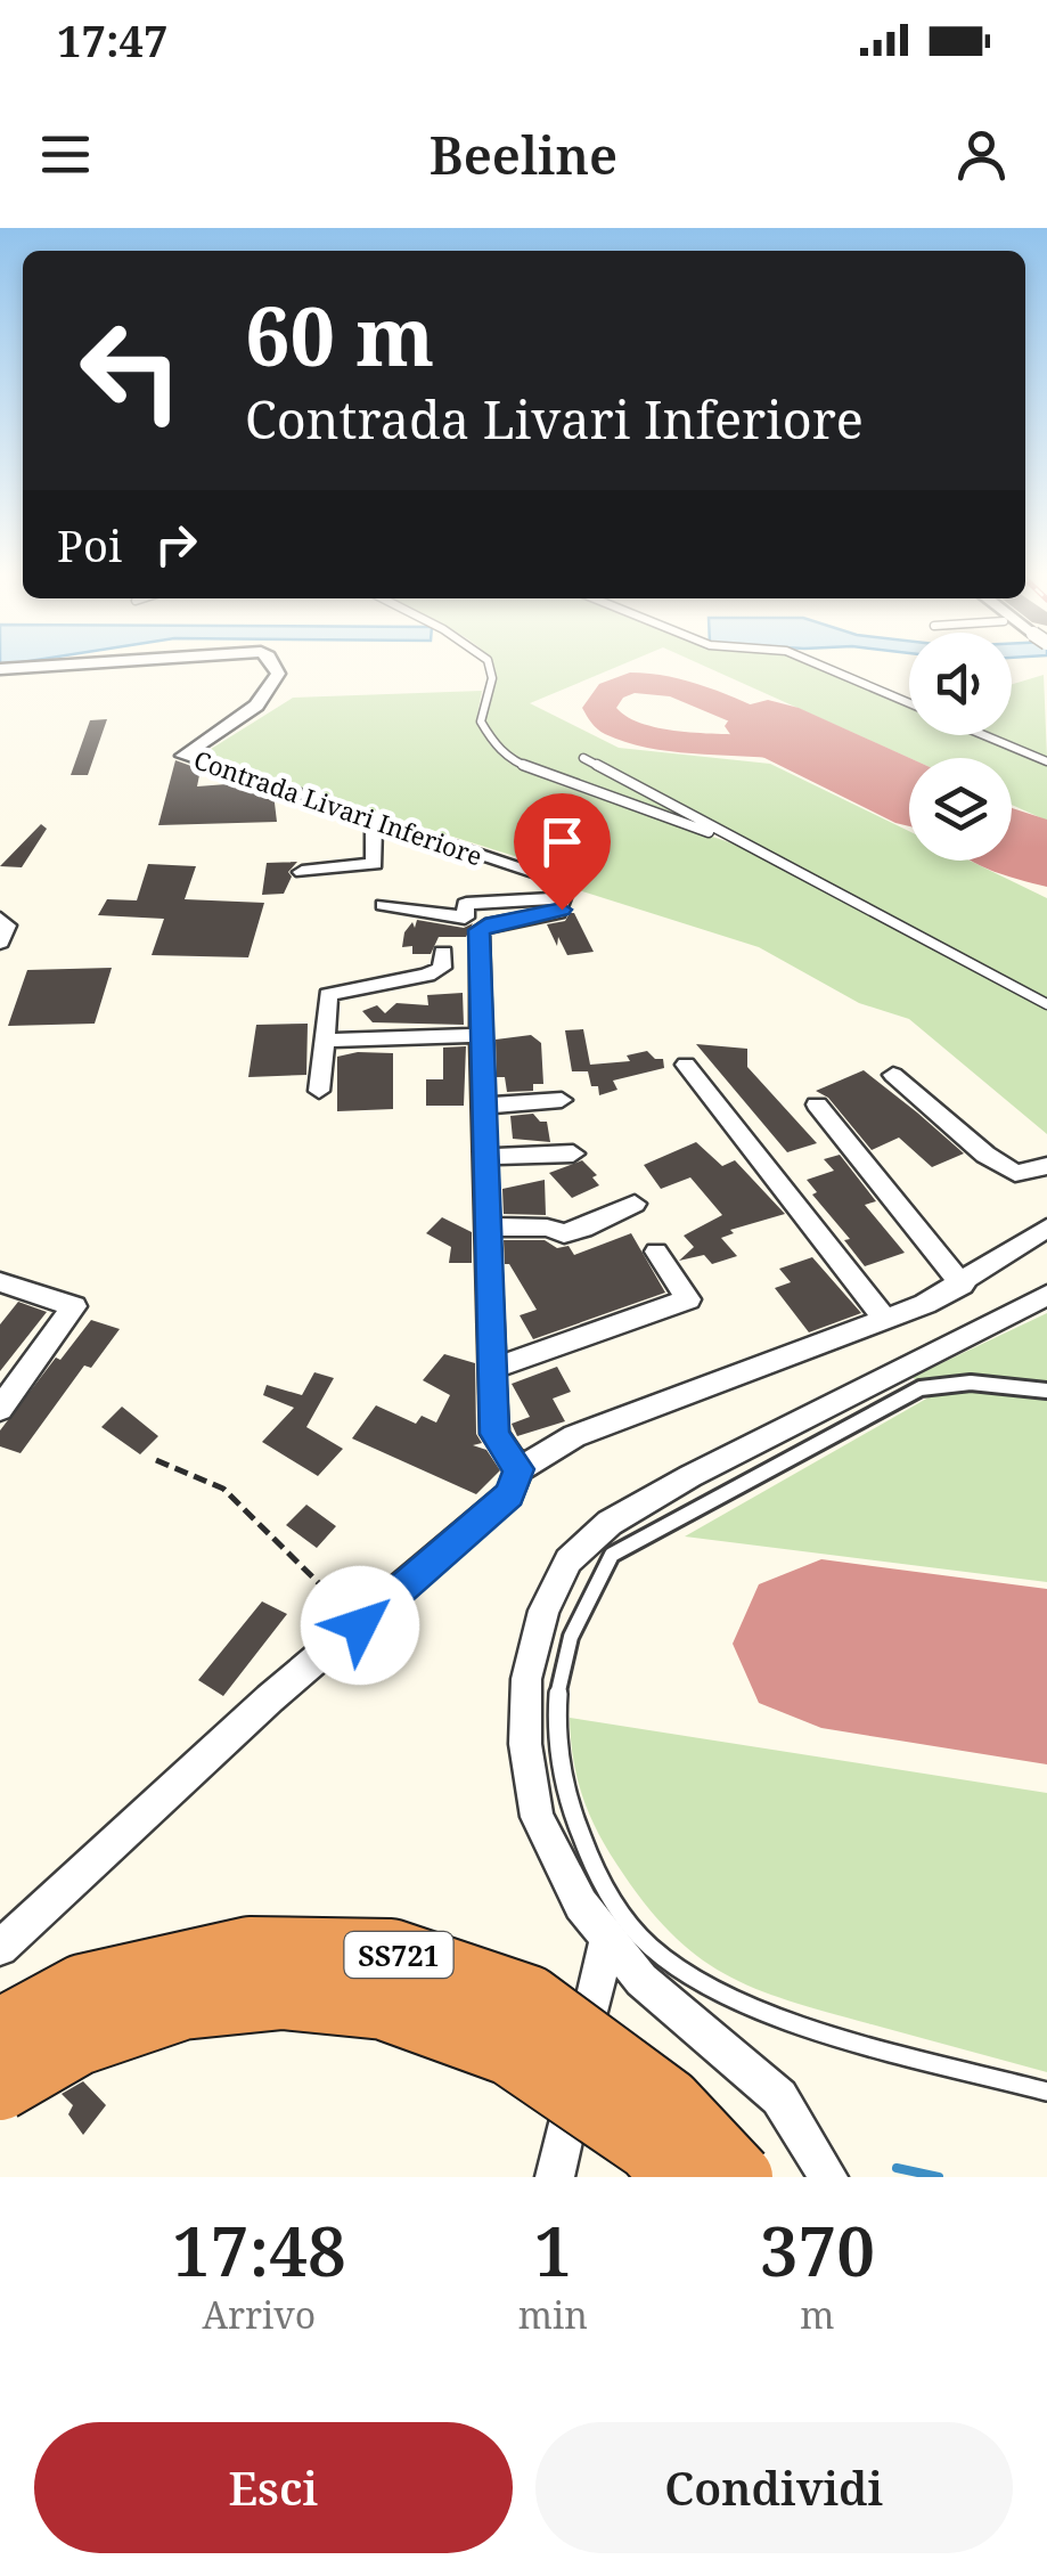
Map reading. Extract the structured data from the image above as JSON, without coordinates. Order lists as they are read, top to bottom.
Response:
{
  "streets": {
    "highway": ["SS721"],
    "street": ["Contrada Livari Inferiore"]
  },
  "page": {
    "status": "17:47",
    "header": "Beeline",
    "turn": ["60 m", "Contrada Livari Inferiore"],
    "then": "Poi",
    "eta": [
      "17:48",
      "Arrivo",
      "1",
      "min",
      "370",
      "m"
    ],
    "buttons": ["Esci", "Condividi"]
  }
}
